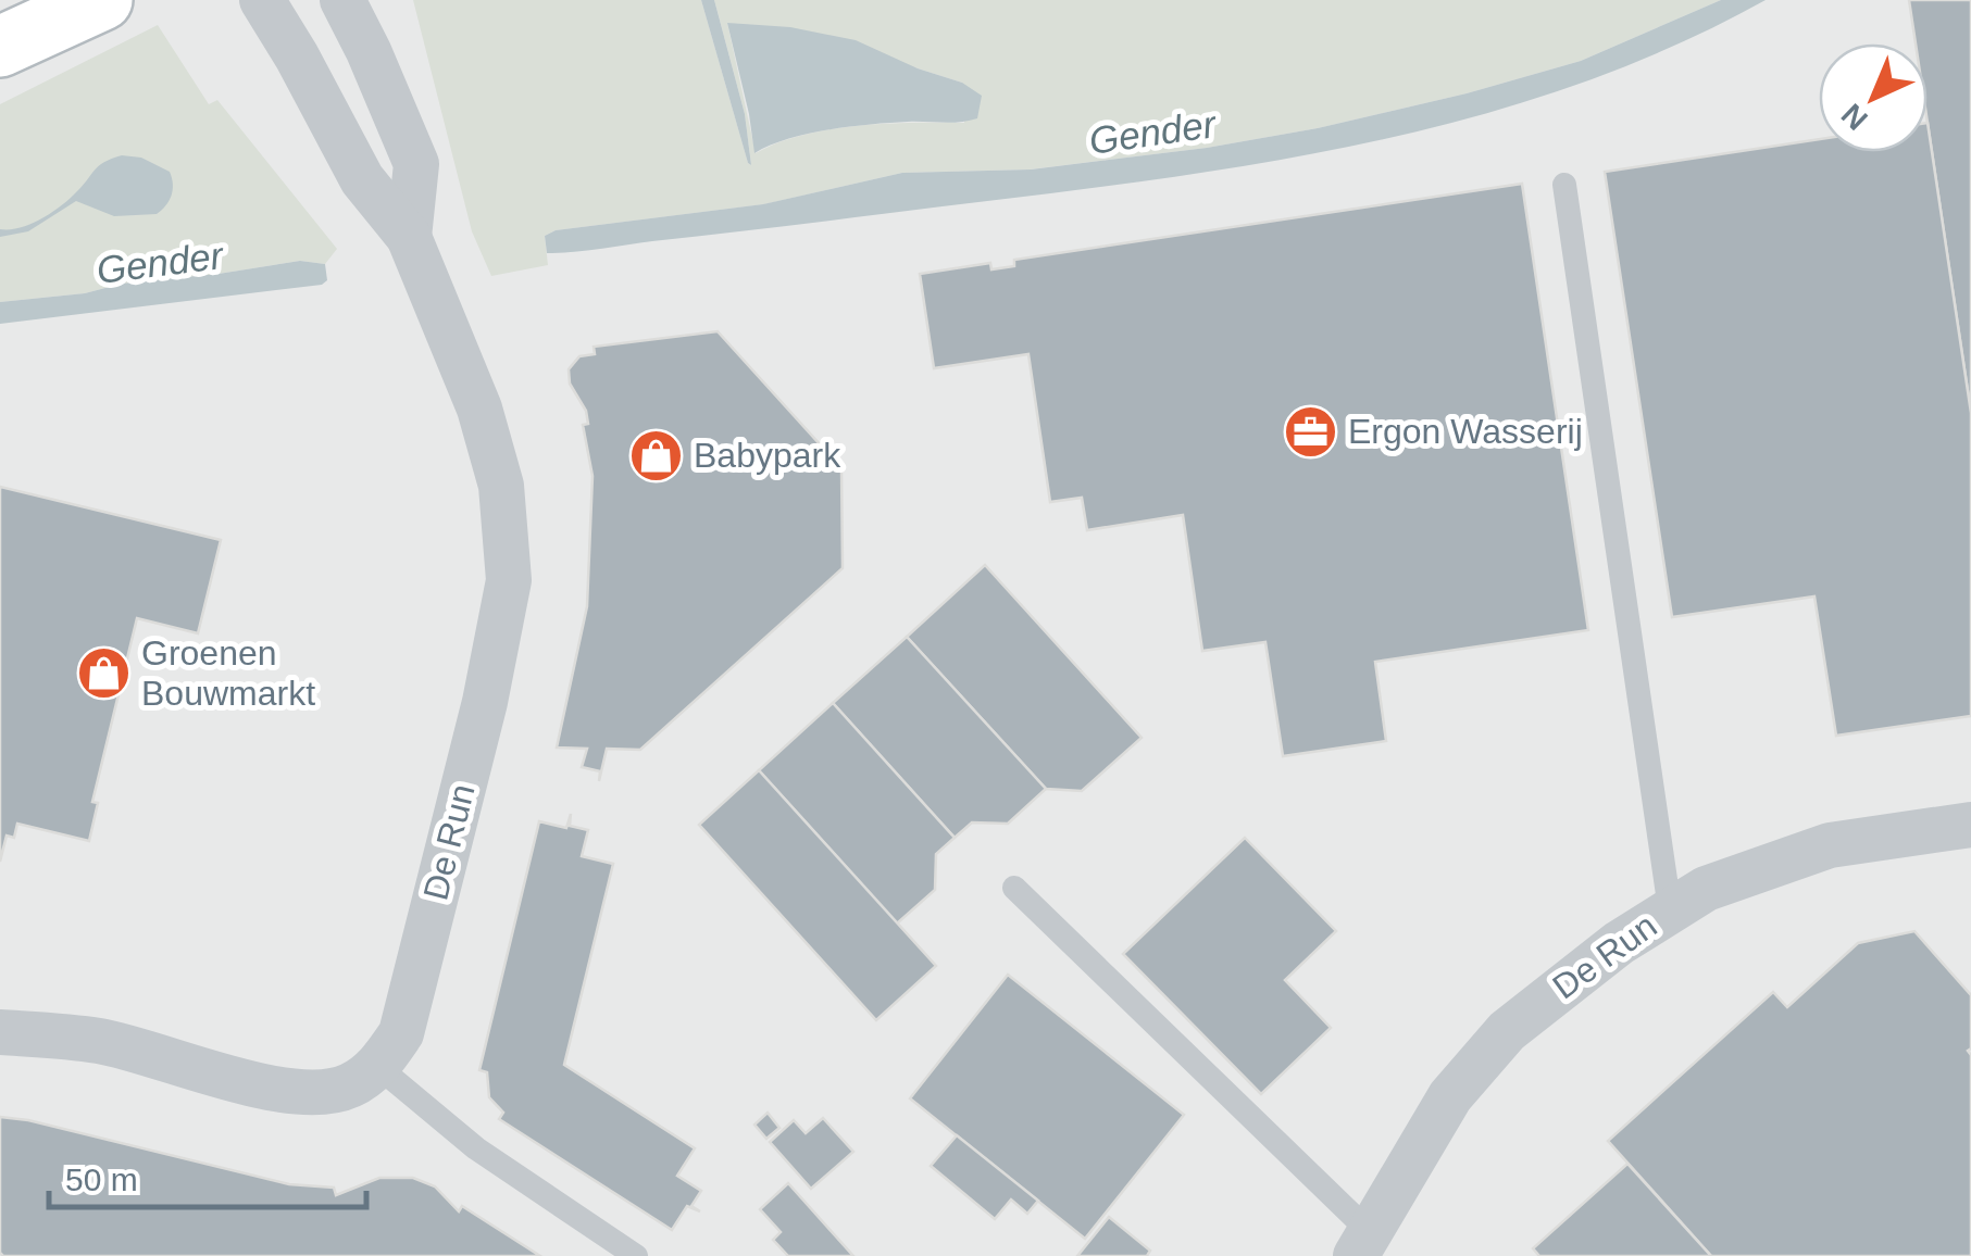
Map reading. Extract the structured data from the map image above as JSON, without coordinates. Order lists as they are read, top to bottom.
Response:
{
  "streets": {
    "street": ["De Run"]
  },
  "water": ["Gender"],
  "places": {
    "office": ["Ergon Wasserij"],
    "shop": ["Babypark", "Groenen Bouwmarkt"]
  },
  "scale_bar": "50 m",
  "north": "bottom left"
}
